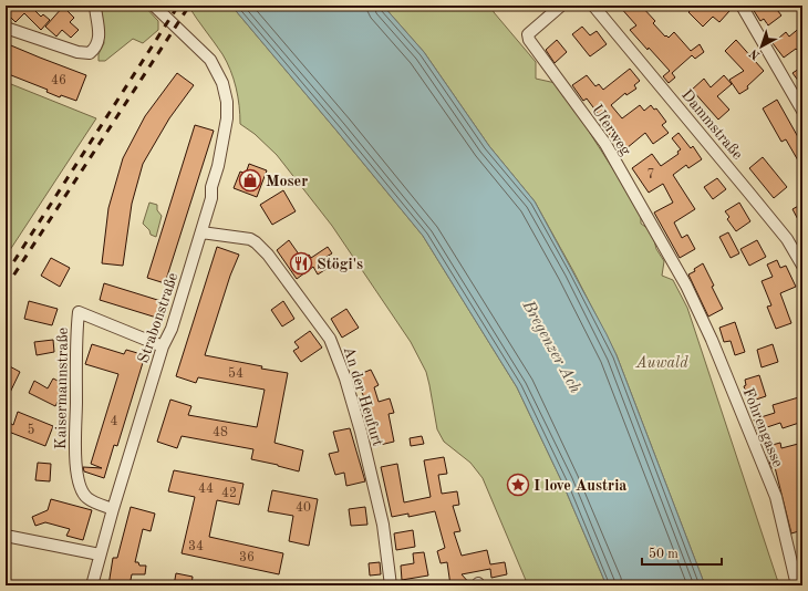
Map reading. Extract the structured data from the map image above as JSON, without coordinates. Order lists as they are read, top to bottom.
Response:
{
  "streets": {
    "street": [
      "Dammstraße",
      "Uferweg",
      "Strabonstraße",
      "Kaisermannstraße",
      "An der Heufurt",
      "Fohrengasse"
    ]
  },
  "crossings": [
    ["Uferweg", "Fohrengasse"],
    ["Strabonstraße", "Kaisermannstraße"],
    ["Strabonstraße", "An der Heufurt"]
  ],
  "water": ["Bregenzer Ach"],
  "parks": ["Auwald"],
  "places": {
    "shop": ["Moser"],
    "restaurant": ["Stögi's"],
    "place": ["I love Austria"]
  },
  "house_numbers": [
    "46",
    "7",
    "54",
    "4",
    "5",
    "48",
    "44",
    "42",
    "40",
    "34",
    "36"
  ],
  "scale_bar": "50 m",
  "north": "bottom left"
}
